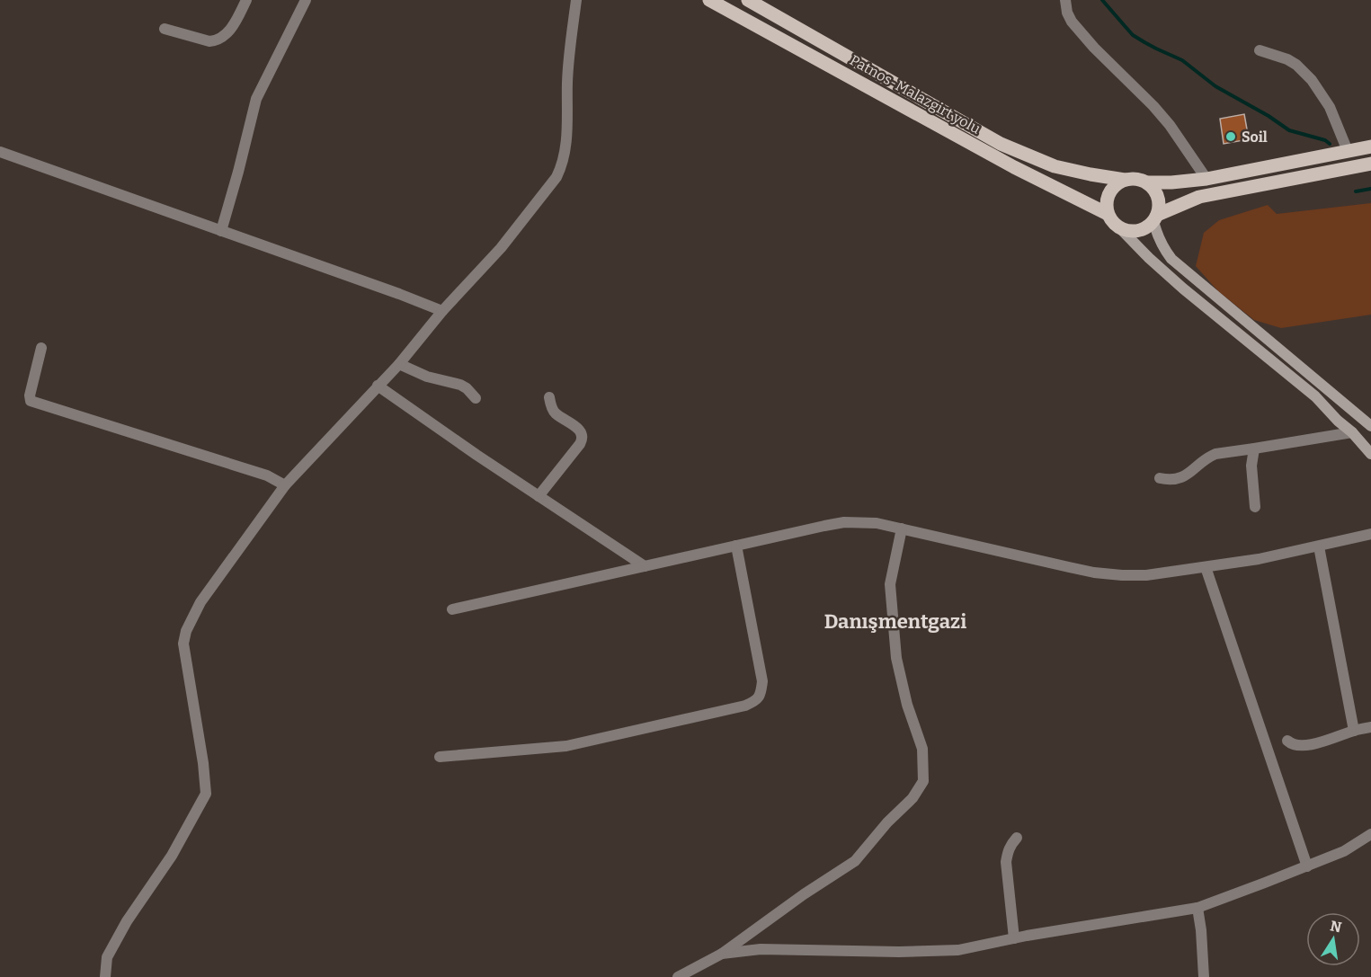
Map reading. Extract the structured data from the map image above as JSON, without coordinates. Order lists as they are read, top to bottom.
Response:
{
  "streets": {
    "main road": ["Patnos-Malazgirt yolu"]
  },
  "districts": ["Danışmentgazi"],
  "places": ["Soil"],
  "north": "top"
}
